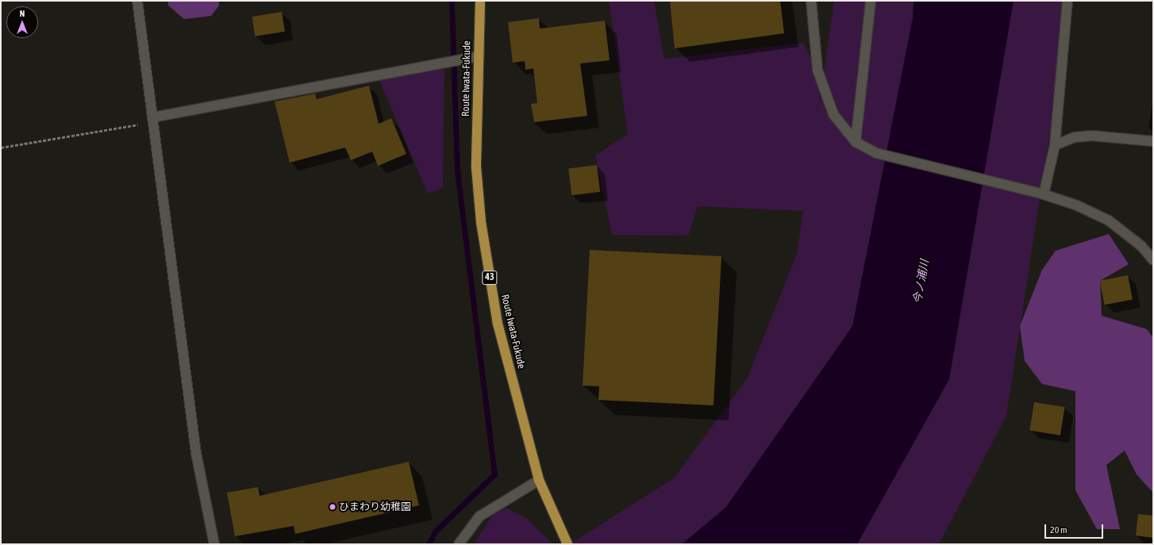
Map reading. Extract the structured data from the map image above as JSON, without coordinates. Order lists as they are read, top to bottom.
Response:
{
  "streets": {
    "main road": ["Route Iwata-Fukude", "43"]
  },
  "water": ["今ノ浦川"],
  "places": ["ひまわり幼稚園"],
  "scale_bar": "20 m",
  "north": "top"
}
